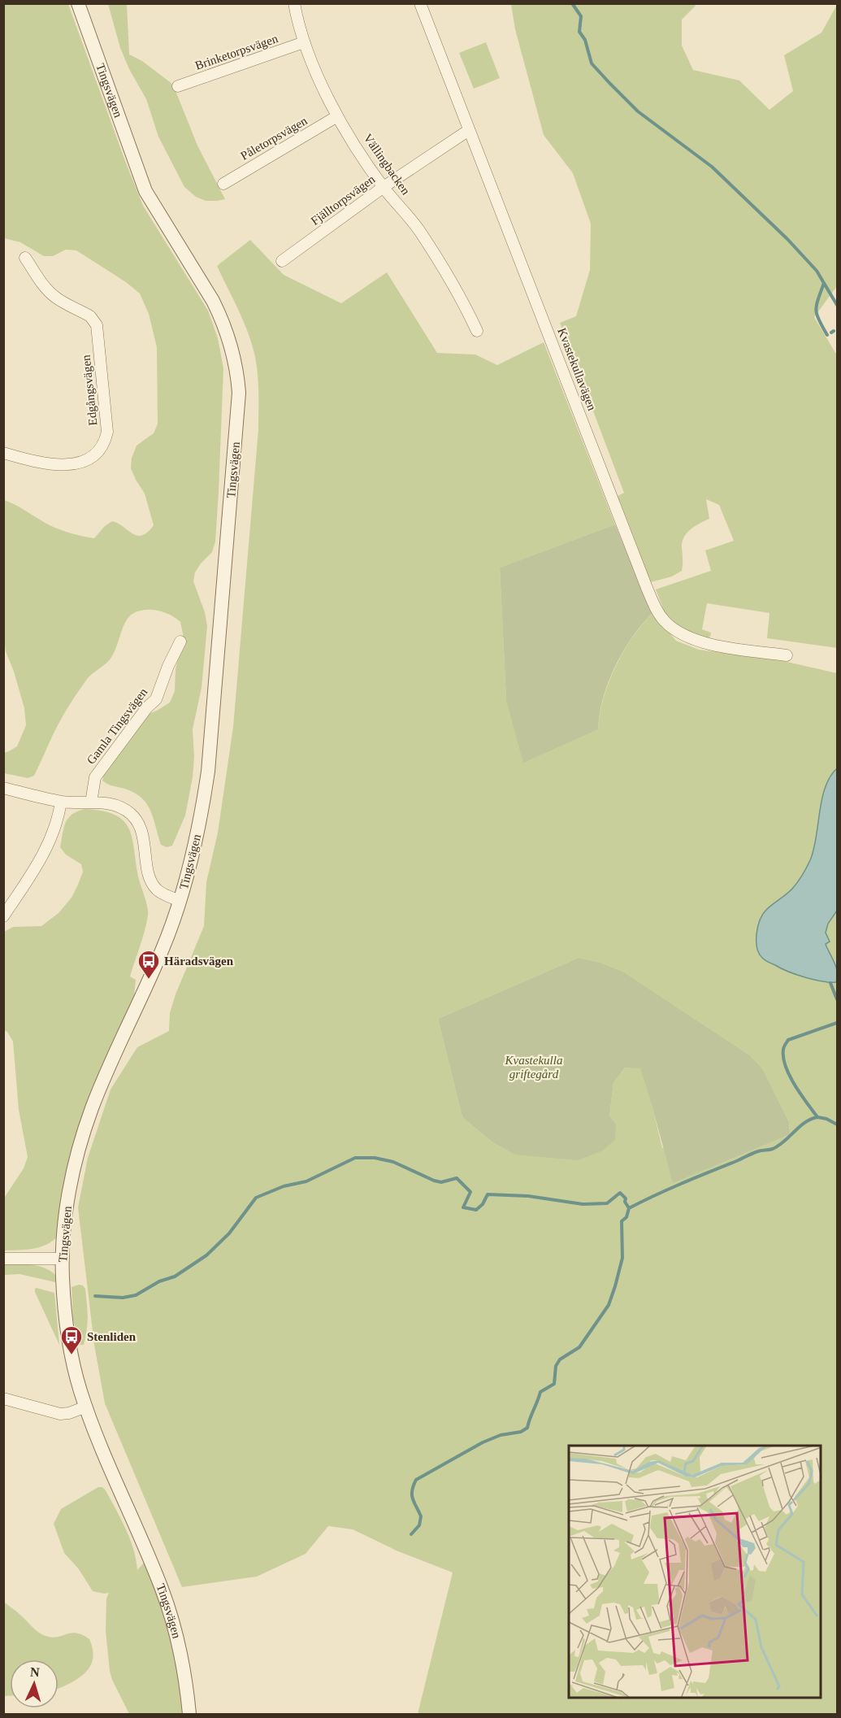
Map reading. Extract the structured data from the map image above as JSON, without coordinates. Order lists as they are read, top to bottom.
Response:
{
  "streets": {
    "street": [
      "Brinketorpsvägen",
      "Tingsvägen",
      "Påletorpsvägen",
      "Vällingbacken",
      "Fjälltorpsvägen",
      "Kvastekullavägen",
      "Edgångsvägen",
      "Gamla Tingsvägen"
    ]
  },
  "crossings": [
    ["Brinketorpsvägen", "Vällingbacken"],
    ["Påletorpsvägen", "Vällingbacken"],
    ["Vällingbacken", "Fjälltorpsvägen"],
    ["Fjälltorpsvägen", "Kvastekullavägen"]
  ],
  "parks": ["Kvastekulla griftegård"],
  "places": {
    "bus stop": ["Häradsvägen", "Stenliden"]
  },
  "north": "top"
}
